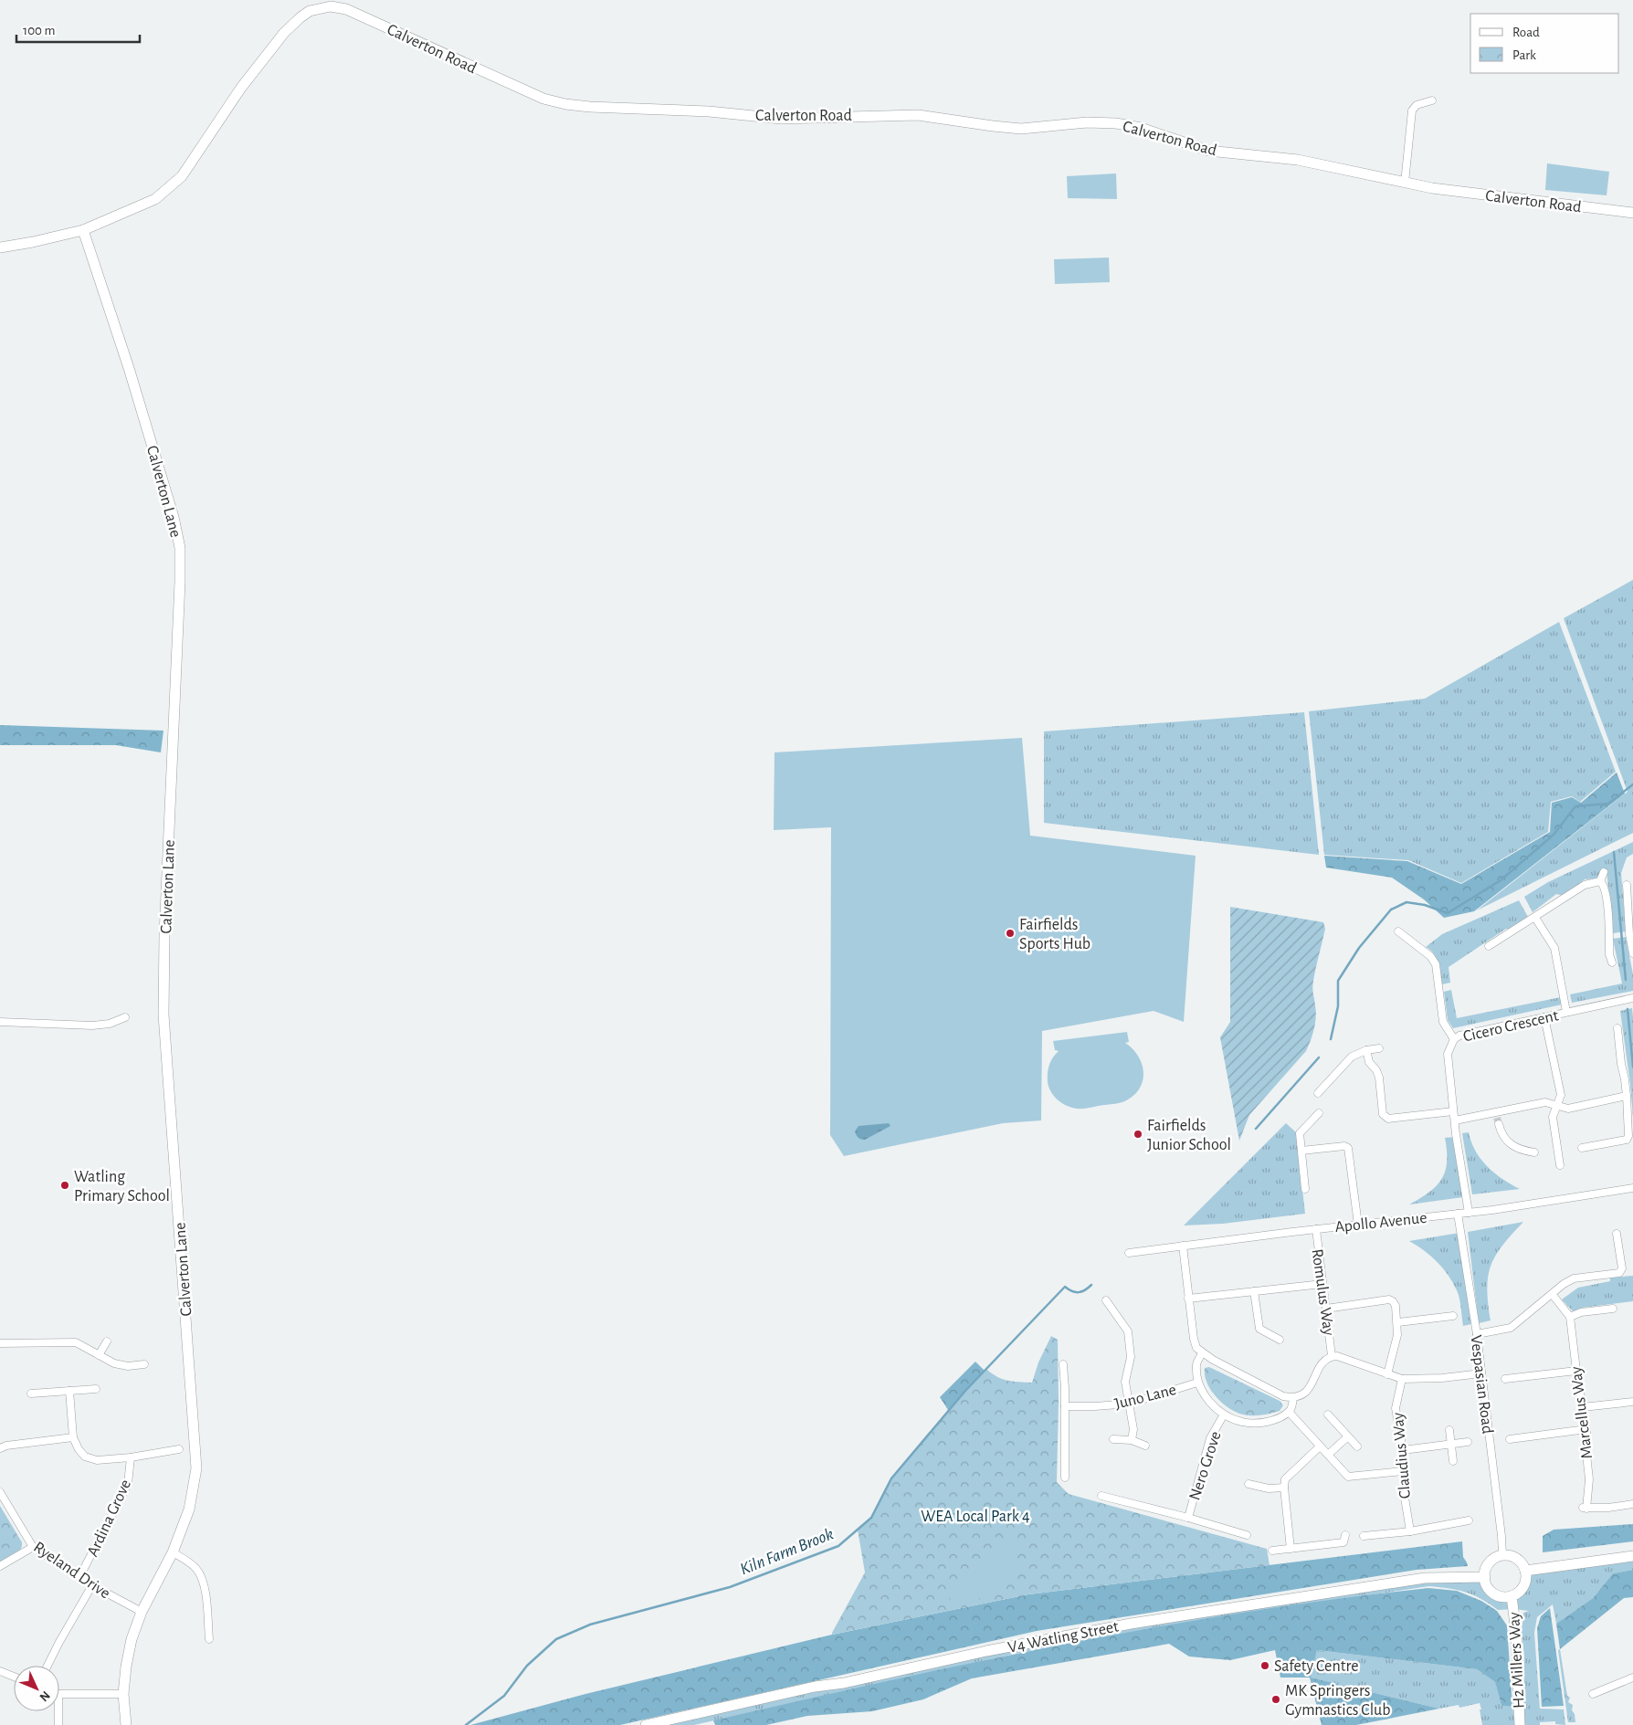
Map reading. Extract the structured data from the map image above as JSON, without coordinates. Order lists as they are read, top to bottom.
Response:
{
  "streets": {
    "street": [
      "Calverton Road",
      "Calverton Lane",
      "Cicero Crescent",
      "Apollo Avenue",
      "Romulus Way",
      "Vespasian Road",
      "Juno Lane",
      "Marcellus Way",
      "Claudius Way",
      "Nero Grove",
      "Ardina Grove",
      "Ryeland Drive",
      "V4 Watling Street",
      "H2 Millers Way"
    ]
  },
  "crossings": [
    ["Calverton Road", "Calverton Lane"],
    ["Calverton Lane", "Ryeland Drive"],
    ["Cicero Crescent", "Apollo Avenue"],
    ["Apollo Avenue", "Romulus Way"],
    ["Apollo Avenue", "Vespasian Road"],
    ["Vespasian Road", "V4 Watling Street"],
    ["Vespasian Road", "H2 Millers Way"],
    ["Ardina Grove", "Ryeland Drive"],
    ["V4 Watling Street", "H2 Millers Way"]
  ],
  "water": ["Kiln Farm Brook"],
  "parks": ["WEA Local Park 4"],
  "places": [
    "Fairfields Sports Hub",
    "Fairfields Junior School",
    "Watling Primary School",
    "Safety Centre",
    "MK Springers Gymnastics Club"
  ],
  "legend": ["Road", "Park"],
  "scale_bar": "100 m",
  "north": "bottom right"
}
